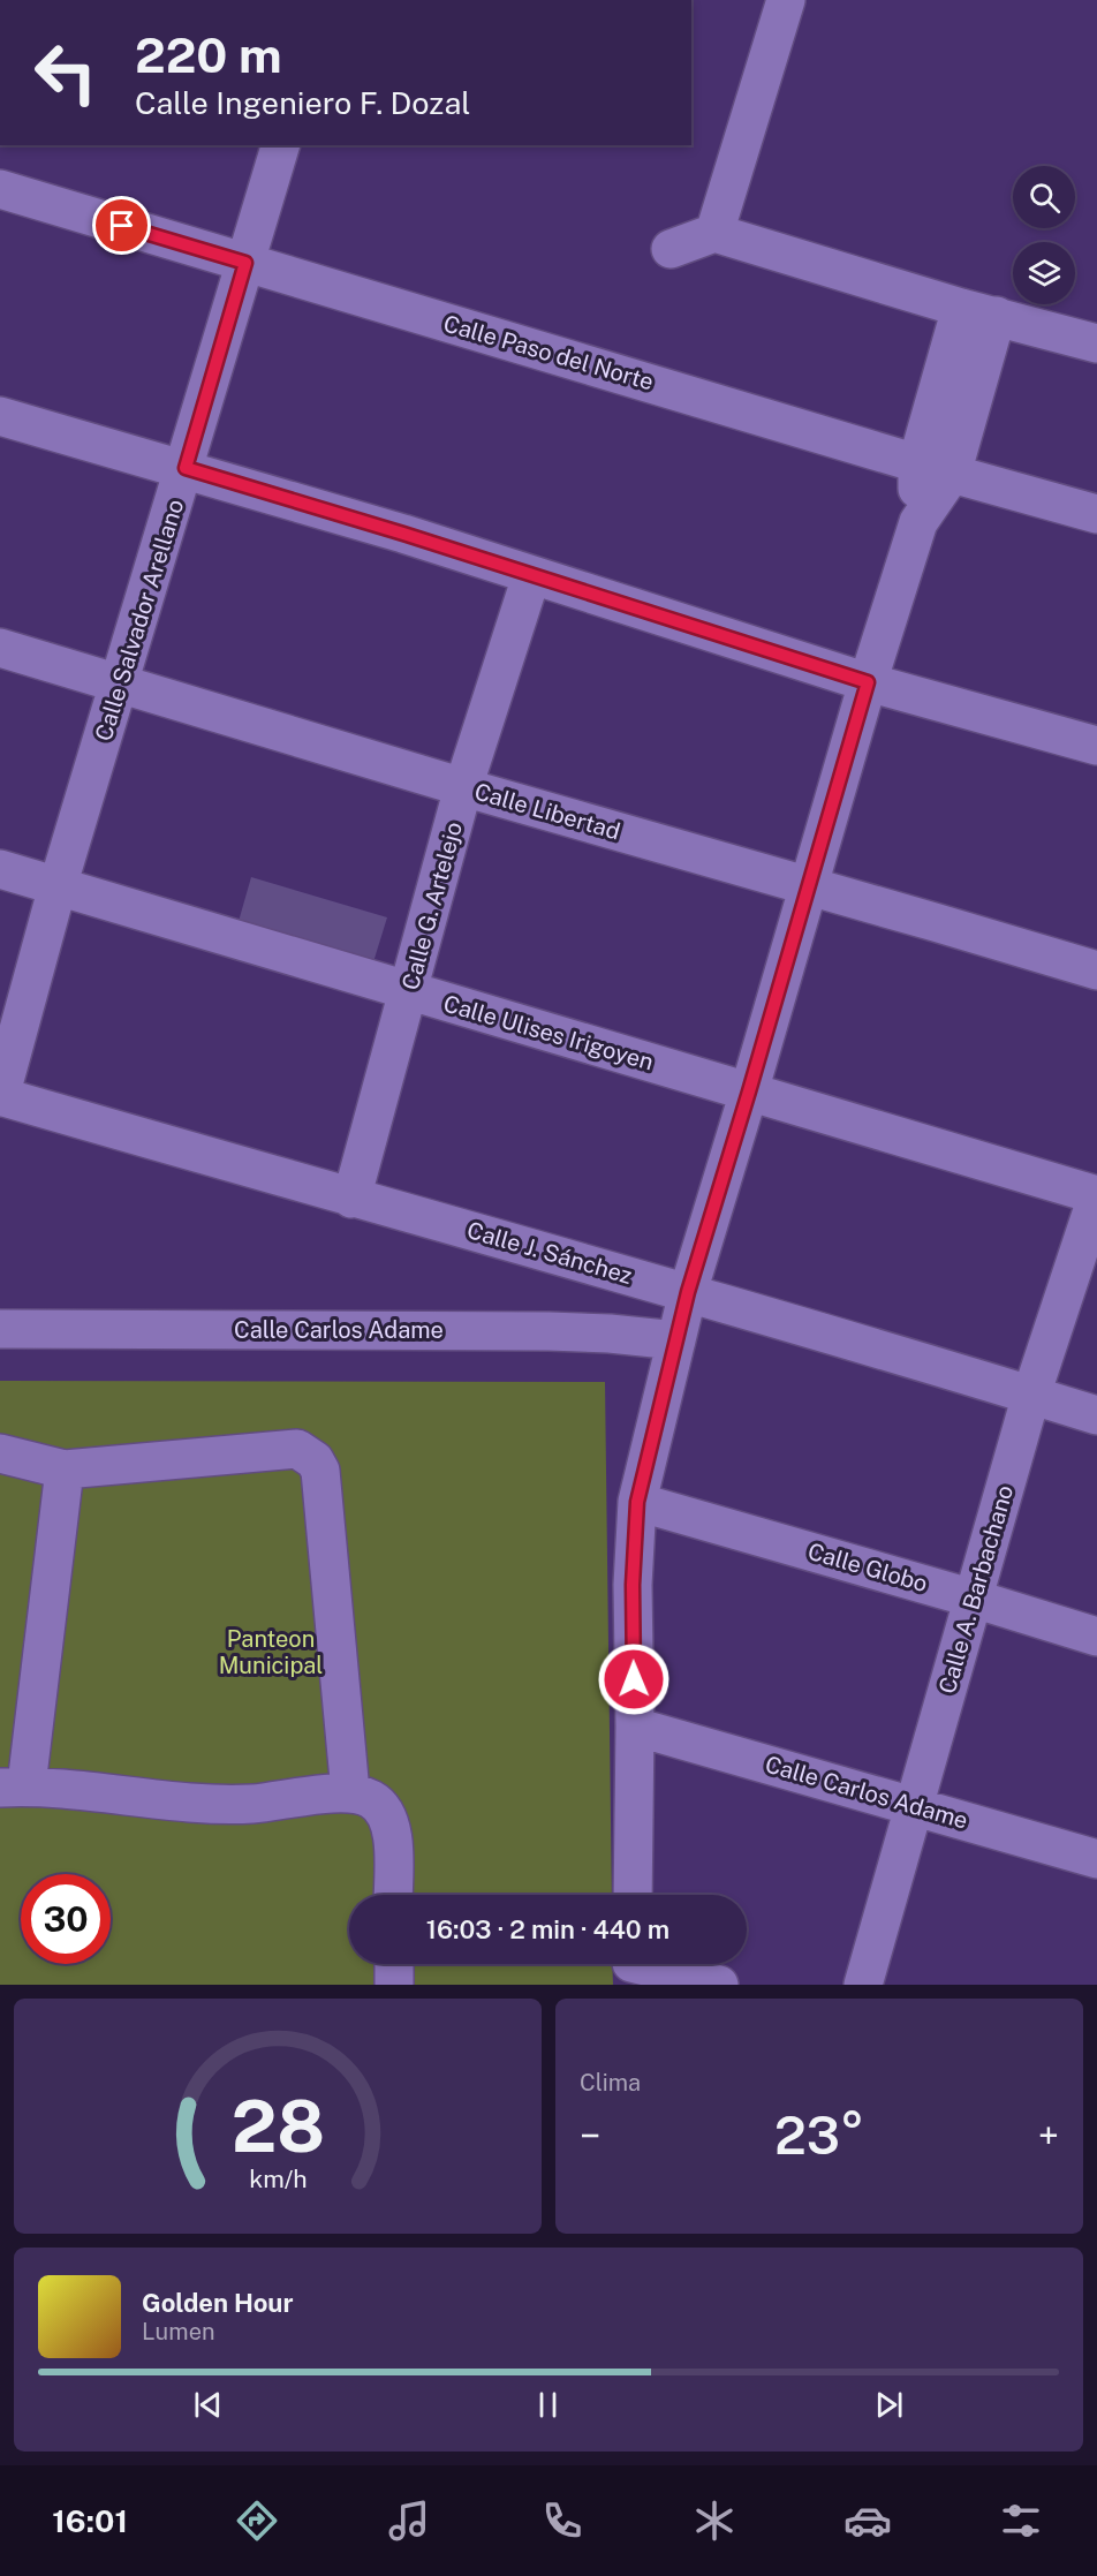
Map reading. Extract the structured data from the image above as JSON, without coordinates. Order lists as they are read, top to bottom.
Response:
{
  "streets": {
    "street": [
      "Calle Paso del Norte",
      "Calle Salvador Arellano",
      "Calle Libertad",
      "Calle G. Artelejo",
      "Calle Ulises Irigoyen",
      "Calle J. Sánchez",
      "Calle Carlos Adame",
      "Calle Globo",
      "Calle A. Barbachano"
    ]
  },
  "crossings": [
    ["Calle Paso del Norte", "Calle Salvador Arellano"],
    ["Calle Salvador Arellano", "Calle Libertad"],
    ["Calle Salvador Arellano", "Calle Ulises Irigoyen"],
    ["Calle Salvador Arellano", "Calle J. Sánchez"],
    ["Calle Libertad", "Calle G. Artelejo"],
    ["Calle G. Artelejo", "Calle Ulises Irigoyen"],
    ["Calle G. Artelejo", "Calle J. Sánchez"],
    ["Calle Ulises Irigoyen", "Calle A. Barbachano"],
    ["Calle J. Sánchez", "Calle A. Barbachano"],
    ["Calle Carlos Adame", "Calle A. Barbachano"],
    ["Calle Globo", "Calle A. Barbachano"]
  ],
  "parks": ["Panteon Municipal"],
  "page": {
    "turn": ["220 m", "Calle Ingeniero F. Dozal"],
    "limit": "30",
    "trip": "16:03 · 2 min · 440 m",
    "tile": "Clima",
    "heat": ["−", "23°", "+"],
    "song": ["Golden Hour", "Lumen"],
    "tabs": "16:01",
    "gauge": ["28", "km/h"]
  }
}
